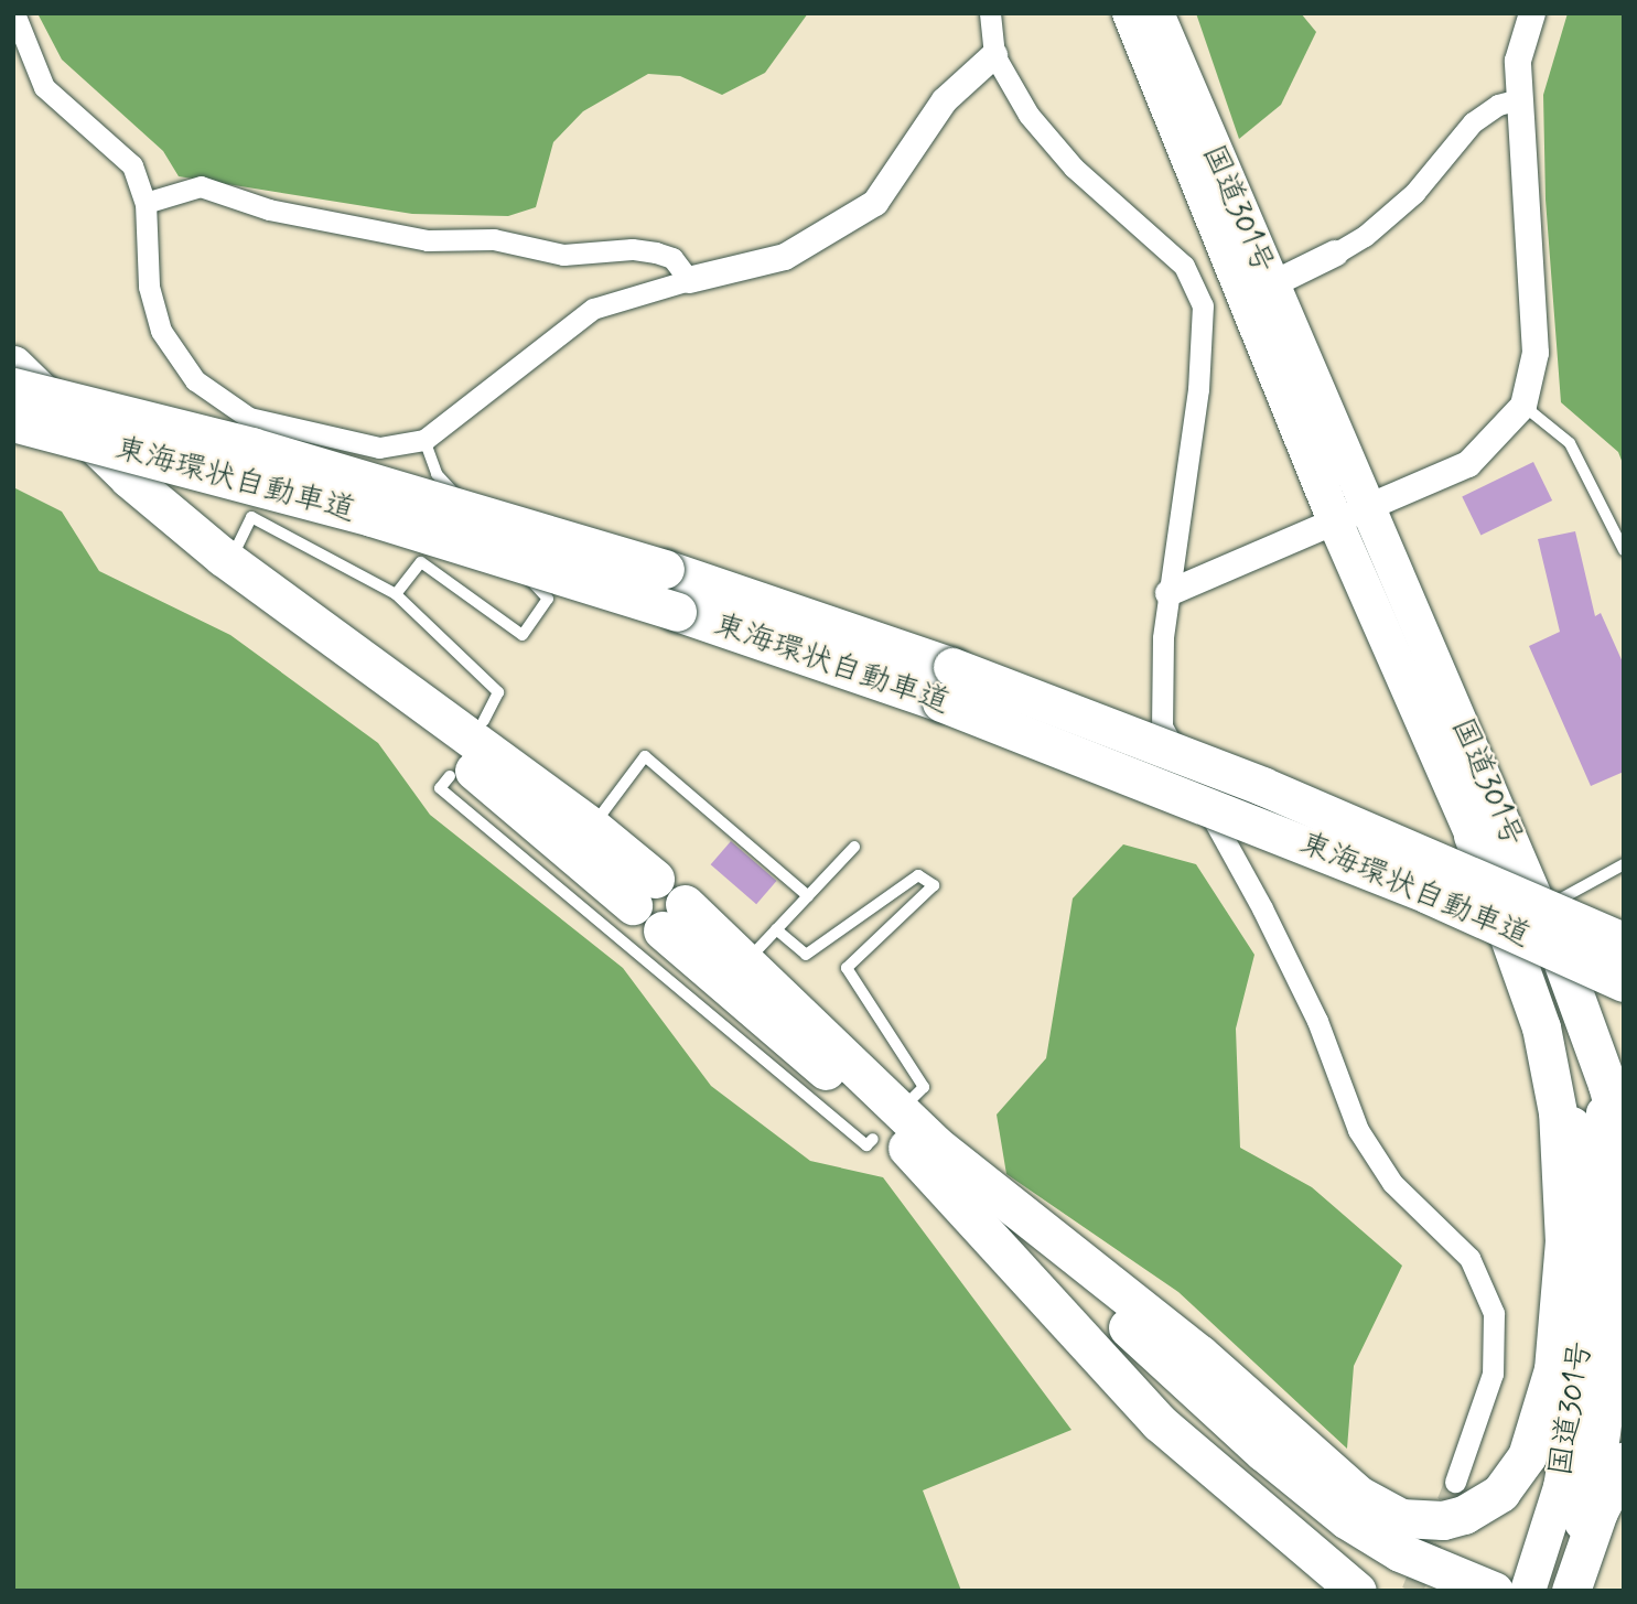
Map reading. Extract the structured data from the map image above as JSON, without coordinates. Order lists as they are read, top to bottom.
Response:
{
  "streets": {
    "highway": ["国道301号", "東海環状自動車道"]
  }
}
